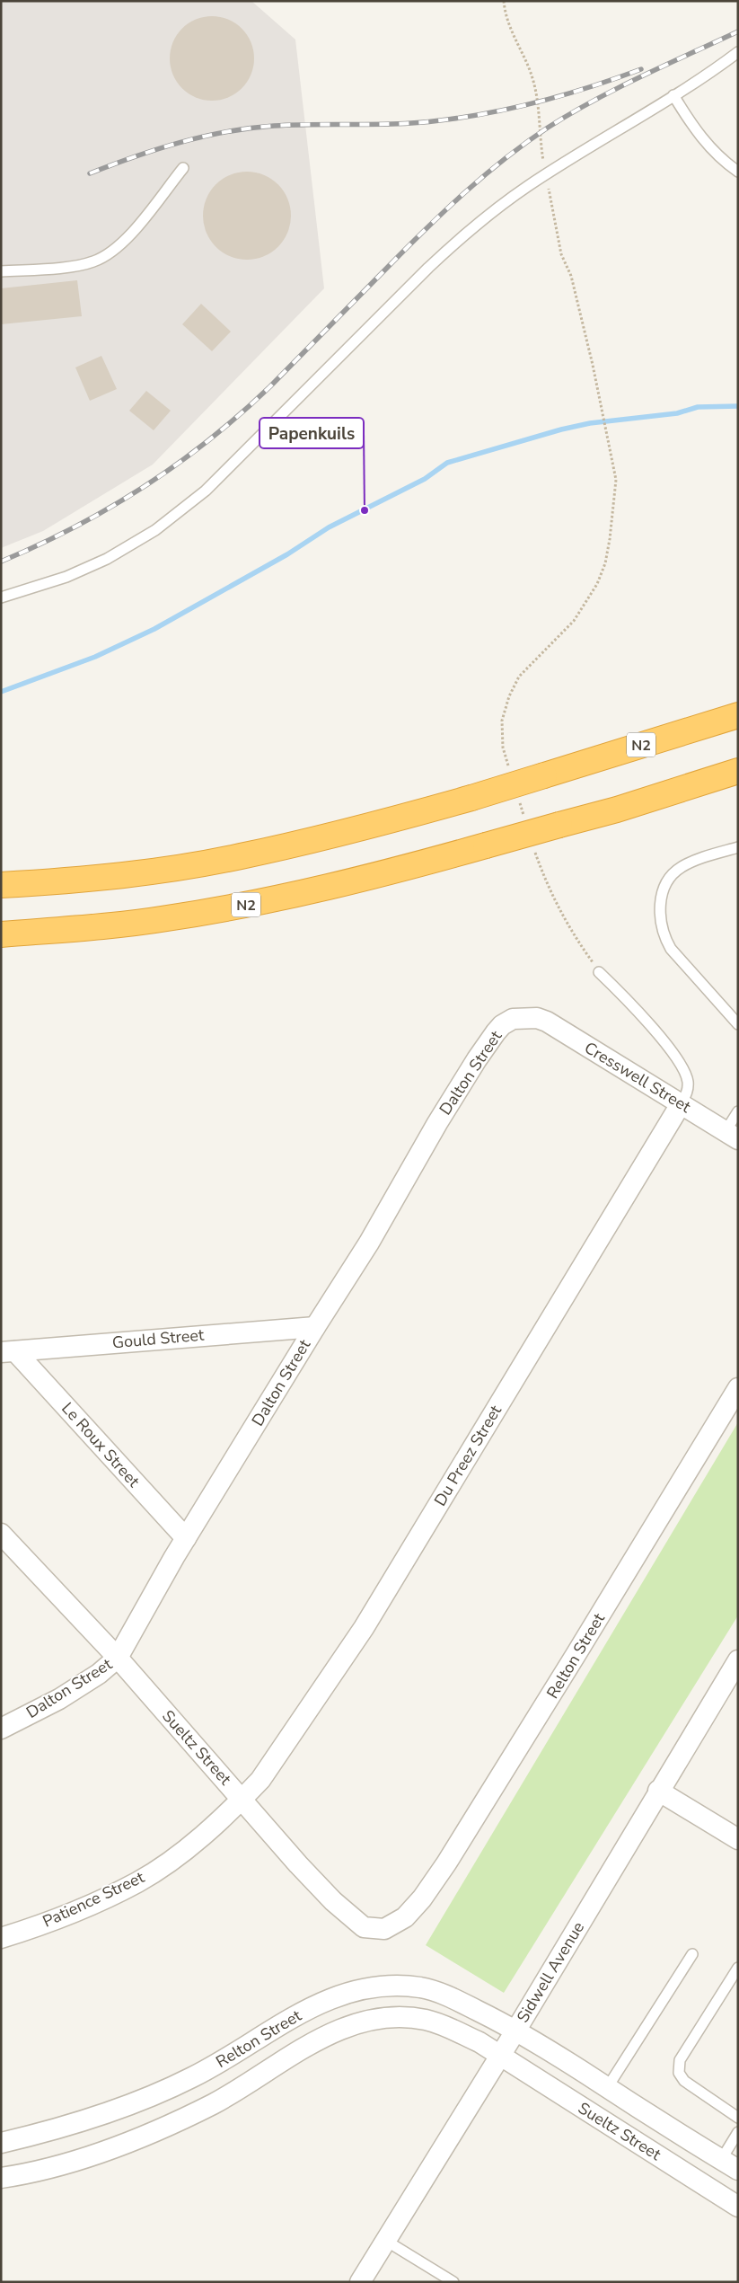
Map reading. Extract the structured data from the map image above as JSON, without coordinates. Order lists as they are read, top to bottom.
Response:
{
  "streets": {
    "highway": ["N2"],
    "street": [
      "Dalton Street",
      "Cresswell Street",
      "Gould Street",
      "Le Roux Street",
      "Du Preez Street",
      "Relton Street",
      "Sueltz Street",
      "Patience Street",
      "Sidwell Avenue"
    ]
  },
  "crossings": [
    ["Dalton Street", "Cresswell Street"],
    ["Dalton Street", "Gould Street"],
    ["Dalton Street", "Le Roux Street"],
    ["Dalton Street", "Sueltz Street"],
    ["Cresswell Street", "Du Preez Street"],
    ["Gould Street", "Le Roux Street"],
    ["Du Preez Street", "Sueltz Street"],
    ["Du Preez Street", "Patience Street"],
    ["Relton Street", "Sueltz Street"],
    ["Relton Street", "Sidwell Avenue"],
    ["Sueltz Street", "Patience Street"],
    ["Sueltz Street", "Sidwell Avenue"]
  ],
  "places": ["Papenkuils"]
}
